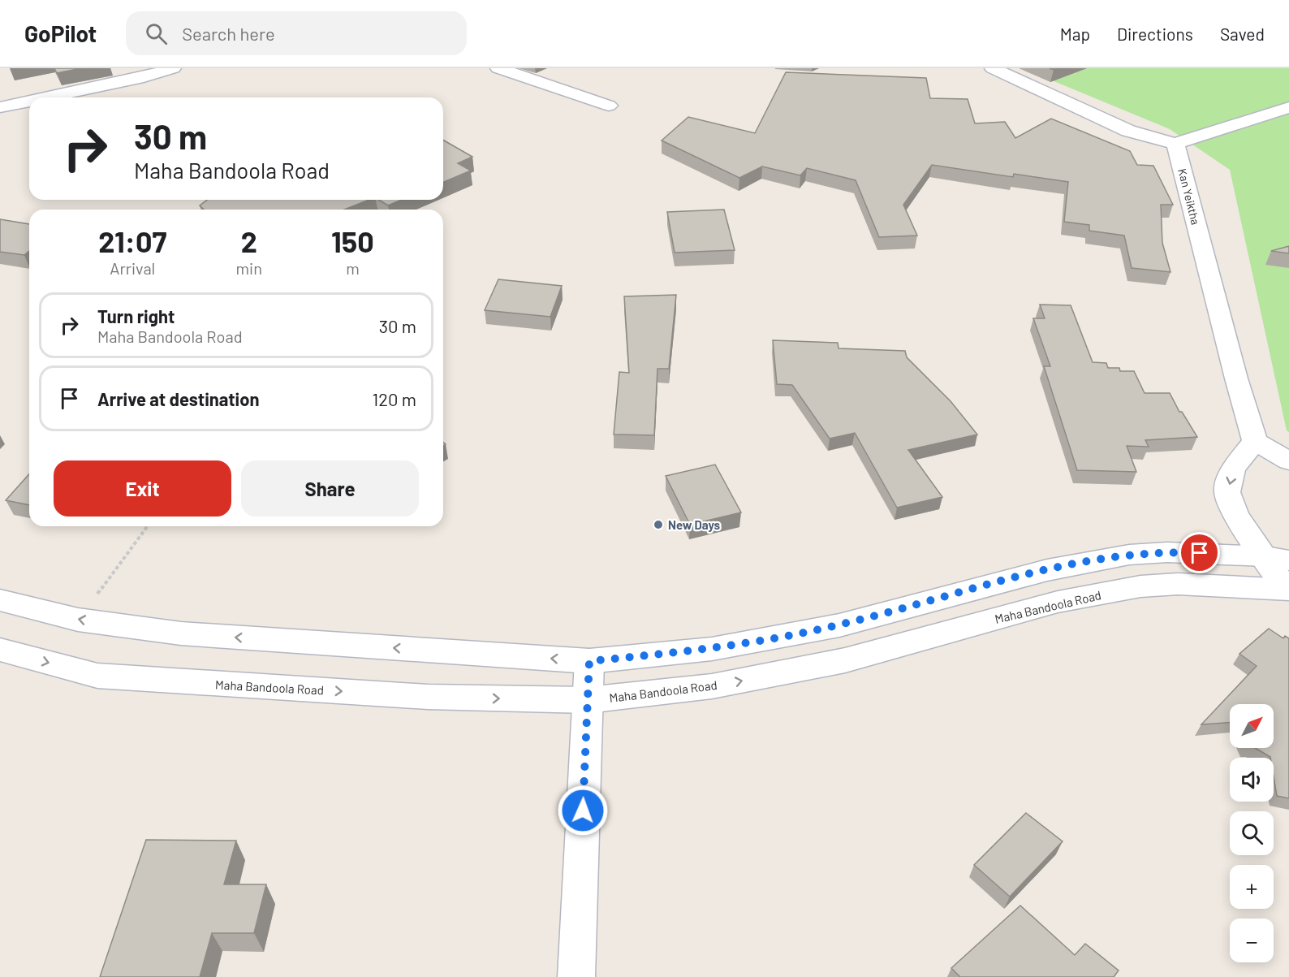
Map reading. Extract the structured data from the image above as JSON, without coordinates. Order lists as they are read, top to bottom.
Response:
{
  "streets": {
    "main road": ["Kan Yeiktha", "Maha Bandoola Road"]
  },
  "places": ["New Days"],
  "north": "top right",
  "page": {
    "header": "GoPilot",
    "search": "Search here",
    "nav": ["Map", "Directions", "Saved"],
    "turn": ["30 m", "Maha Bandoola Road"],
    "eta": [
      "21:07",
      "Arrival",
      "2",
      "min",
      "150",
      "m"
    ],
    "list": [
      {
        "name": "Turn right",
        "note": "Maha Bandoola Road",
        "value": "30 m"
      },
      {
        "name": "Arrive at destination",
        "value": "120 m"
      }
    ],
    "buttons": ["Exit", "Share"],
    "map_buttons": ["+", "−"]
  }
}
